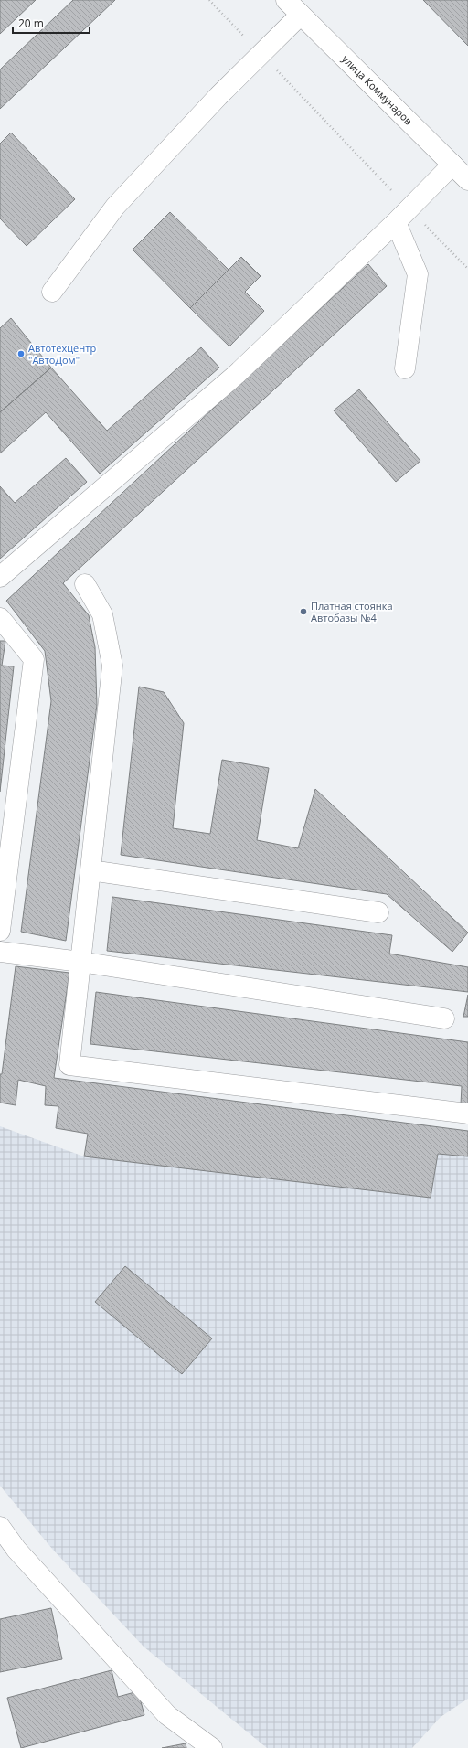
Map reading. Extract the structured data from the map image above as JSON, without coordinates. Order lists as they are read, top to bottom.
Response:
{
  "streets": {
    "main road": ["улица Коммунаров"]
  },
  "places": ["Автотехцентр \"АвтоДом\"", "Платная стоянка Автобазы №4"],
  "scale_bar": "20 m"
}
